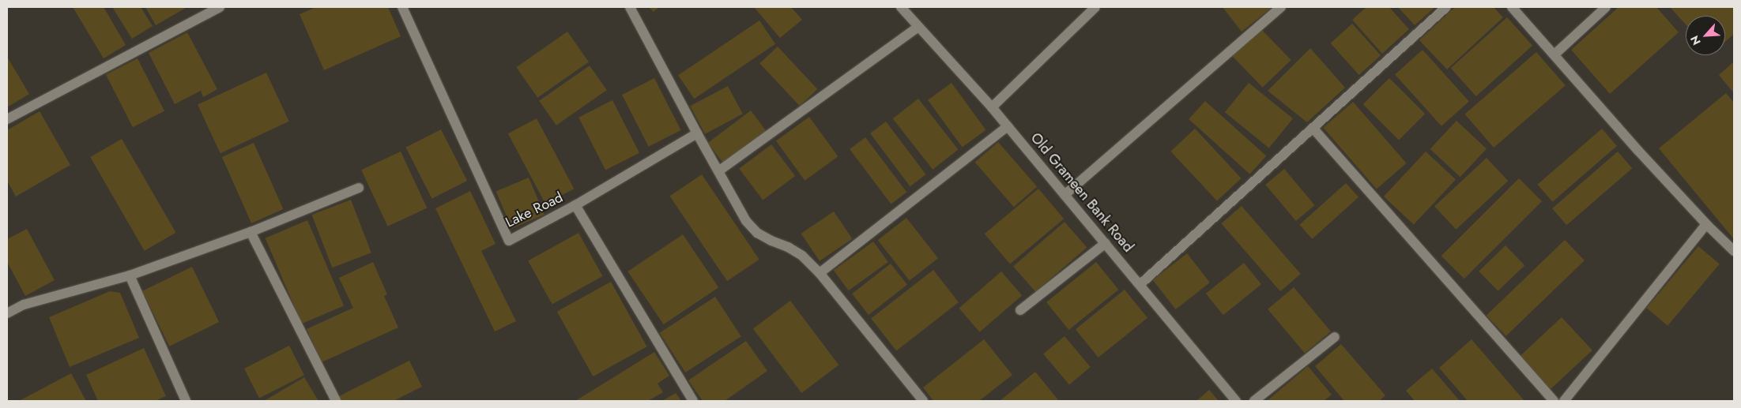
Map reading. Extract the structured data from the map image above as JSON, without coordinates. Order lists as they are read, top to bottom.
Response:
{
  "streets": {
    "street": ["Old Grameen Bank Road", "Lake Road"]
  },
  "north": "bottom left"
}
